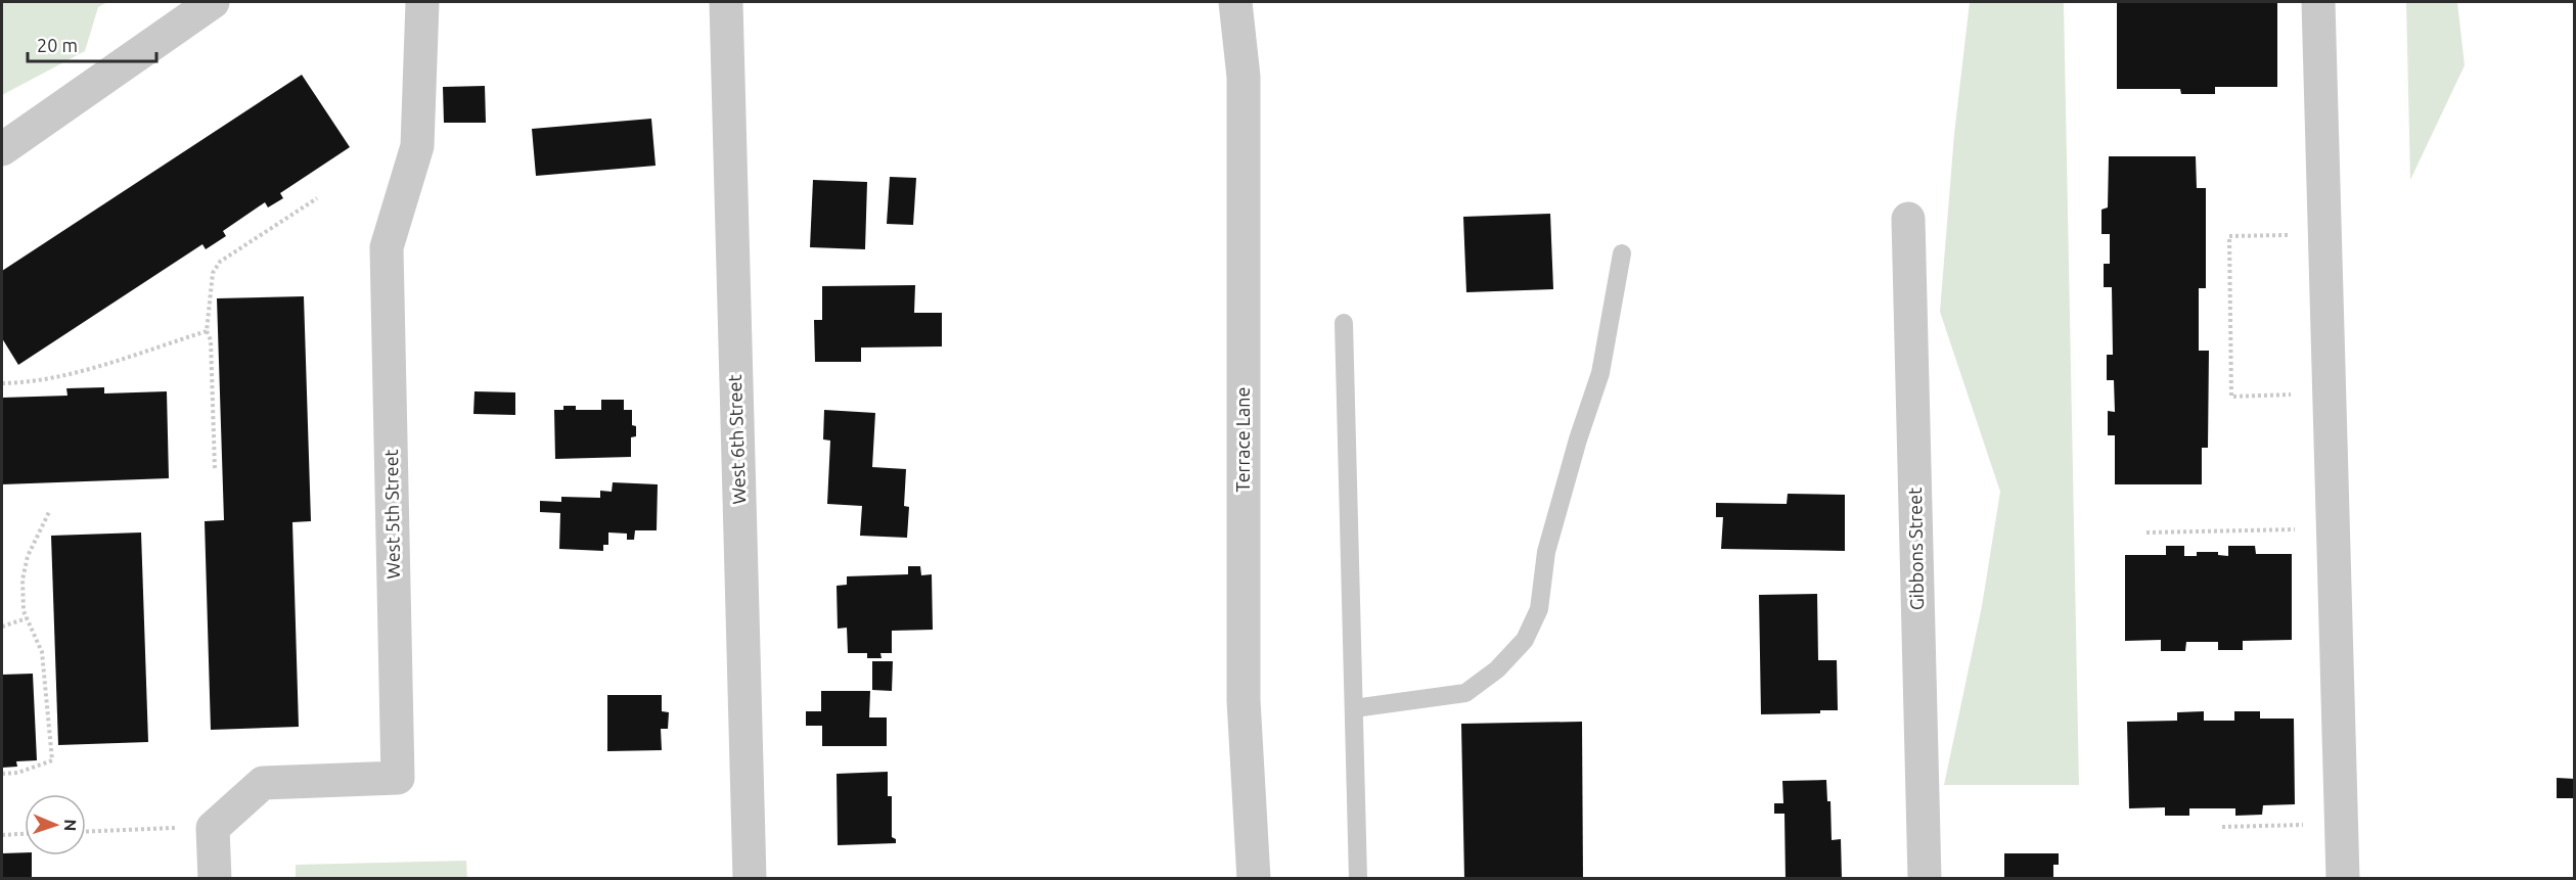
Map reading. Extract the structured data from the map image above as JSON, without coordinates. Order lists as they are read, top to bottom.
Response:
{
  "streets": {
    "street": [
      "West 6th Street",
      "Terrace Lane",
      "West 5th Street",
      "Gibbons Street"
    ]
  },
  "scale_bar": "20 m",
  "north": "right"
}
